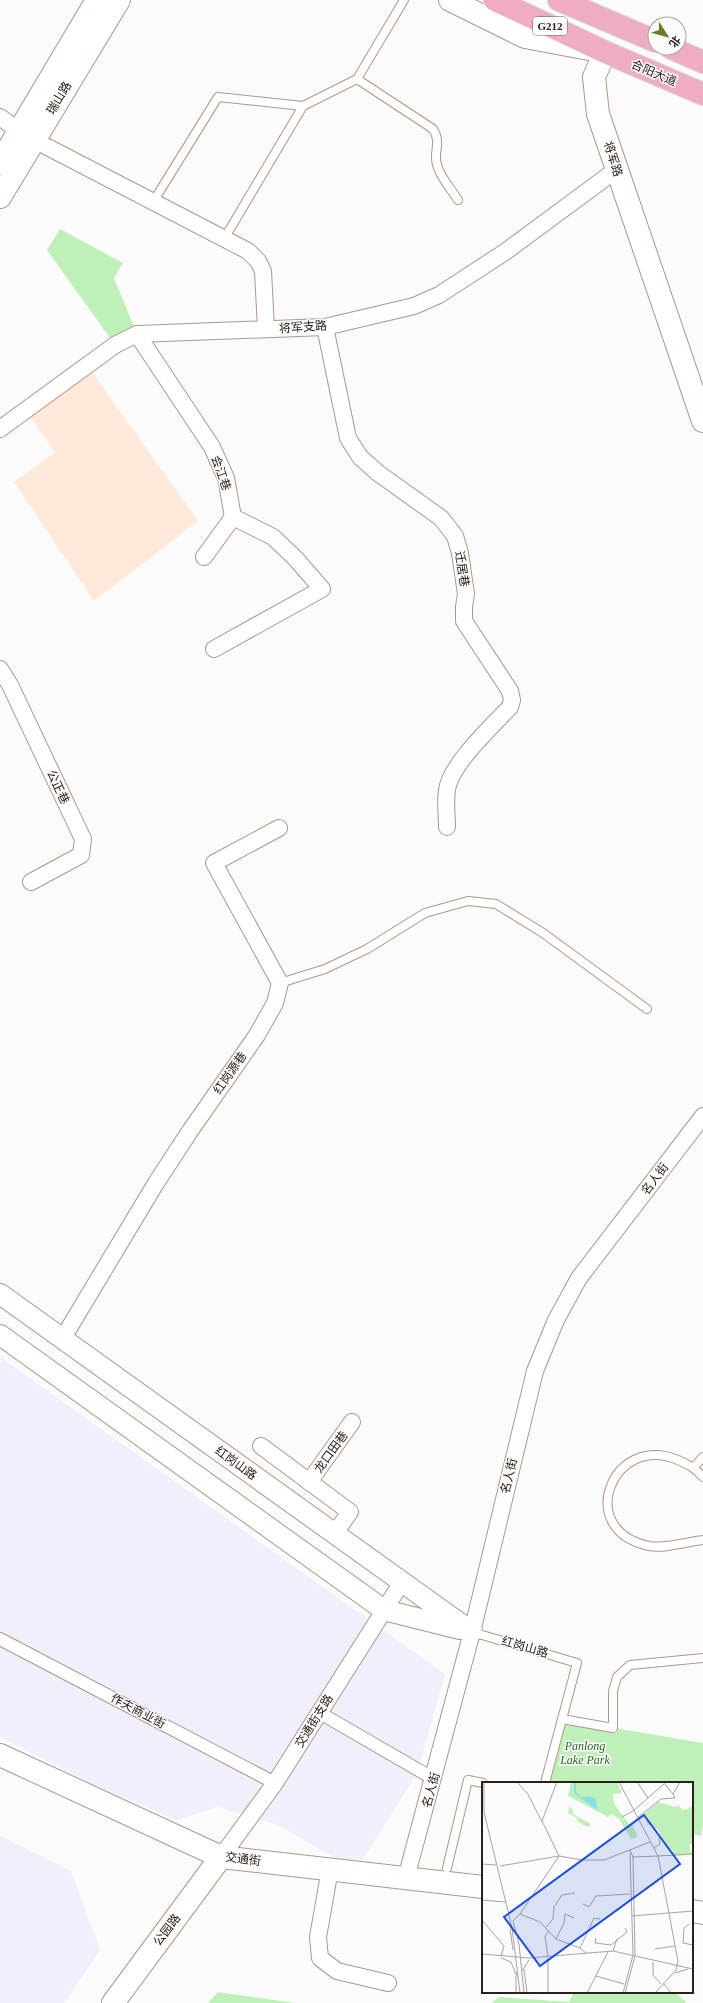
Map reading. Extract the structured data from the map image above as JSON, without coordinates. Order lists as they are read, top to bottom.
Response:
{
  "streets": {
    "highway": ["G212", "合阳大道"],
    "main road": [
      "瑞山路",
      "将军路",
      "交通街",
      "公园路"
    ],
    "street": [
      "将军支路",
      "会江巷",
      "迁居巷",
      "公正巷",
      "红岗源巷",
      "名人街",
      "龙口田巷",
      "红岗山路",
      "作夫商业街",
      "交通街支路"
    ]
  },
  "crossings": [
    ["G212", "合阳大道"],
    ["G212", "将军路"],
    ["合阳大道", "将军路"],
    ["将军路", "将军支路"],
    ["将军支路", "会江巷"],
    ["将军支路", "迁居巷"],
    ["红岗源巷", "红岗山路"],
    ["名人街", "红岗山路"],
    ["名人街", "交通街"],
    ["龙口田巷", "红岗山路"],
    ["红岗山路", "交通街支路"],
    ["作夫商业街", "交通街支路"],
    ["交通街支路", "交通街"],
    ["交通街支路", "公园路"],
    ["交通街", "公园路"]
  ],
  "parks": ["Panlong Lake Park"],
  "north": "bottom right"
}
